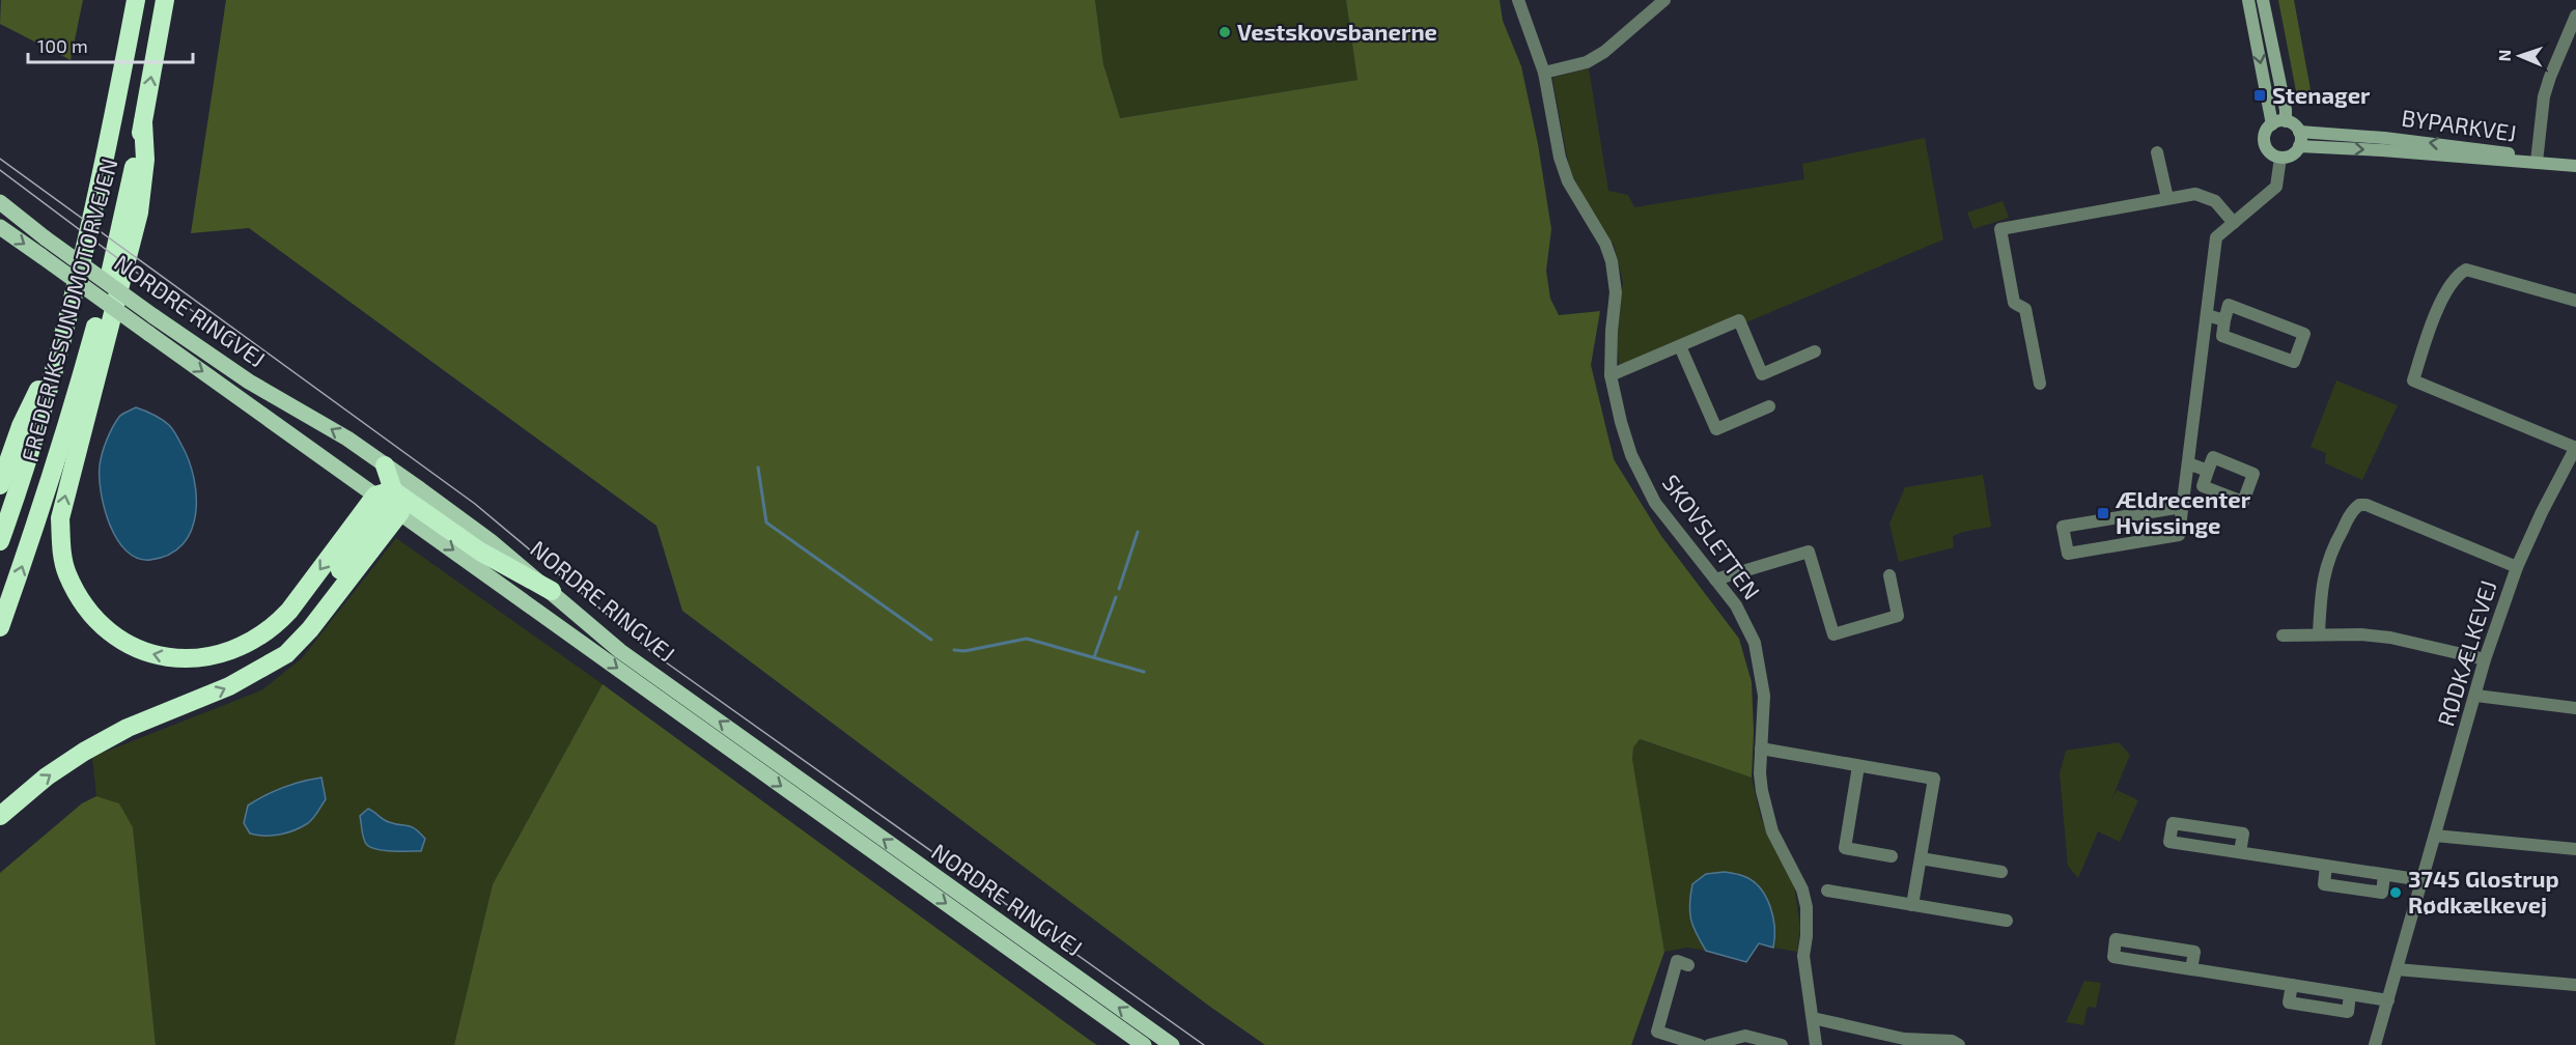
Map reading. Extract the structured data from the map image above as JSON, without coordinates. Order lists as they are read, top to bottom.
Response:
{
  "streets": {
    "highway": ["FREDERIKSSUNDMOTORVEJEN"],
    "main road": ["NORDRE RINGVEJ"],
    "street": ["BYPARKVEJ", "SKOVSLETTEN", "RØDKÆLKEVEJ"]
  },
  "places": {
    "other": ["Vestskovsbanerne", "3745 Glostrup Rødkælkevej"],
    "transit": ["Stenager", "Ældrecenter Hvissinge"]
  },
  "scale_bar": "100 m",
  "north": "left"
}
